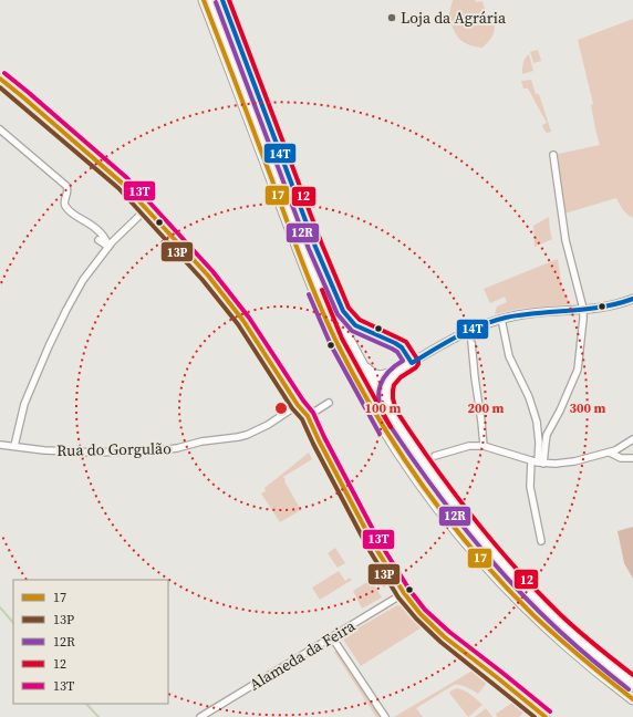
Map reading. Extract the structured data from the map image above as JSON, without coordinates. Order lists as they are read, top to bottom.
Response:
{
  "streets": {
    "street": ["Rua do Gorgulão", "Alameda da Feira"]
  },
  "places": ["Loja da Agrária"],
  "lines": [
    "transit line 17",
    "transit line 12",
    "transit line 14T",
    "transit line 12R",
    "transit line 13T",
    "transit line 13P"
  ],
  "legend": [
    "17",
    "13P",
    "12R",
    "12",
    "13T"
  ],
  "rings": ["100 m", "200 m", "300 m"]
}
